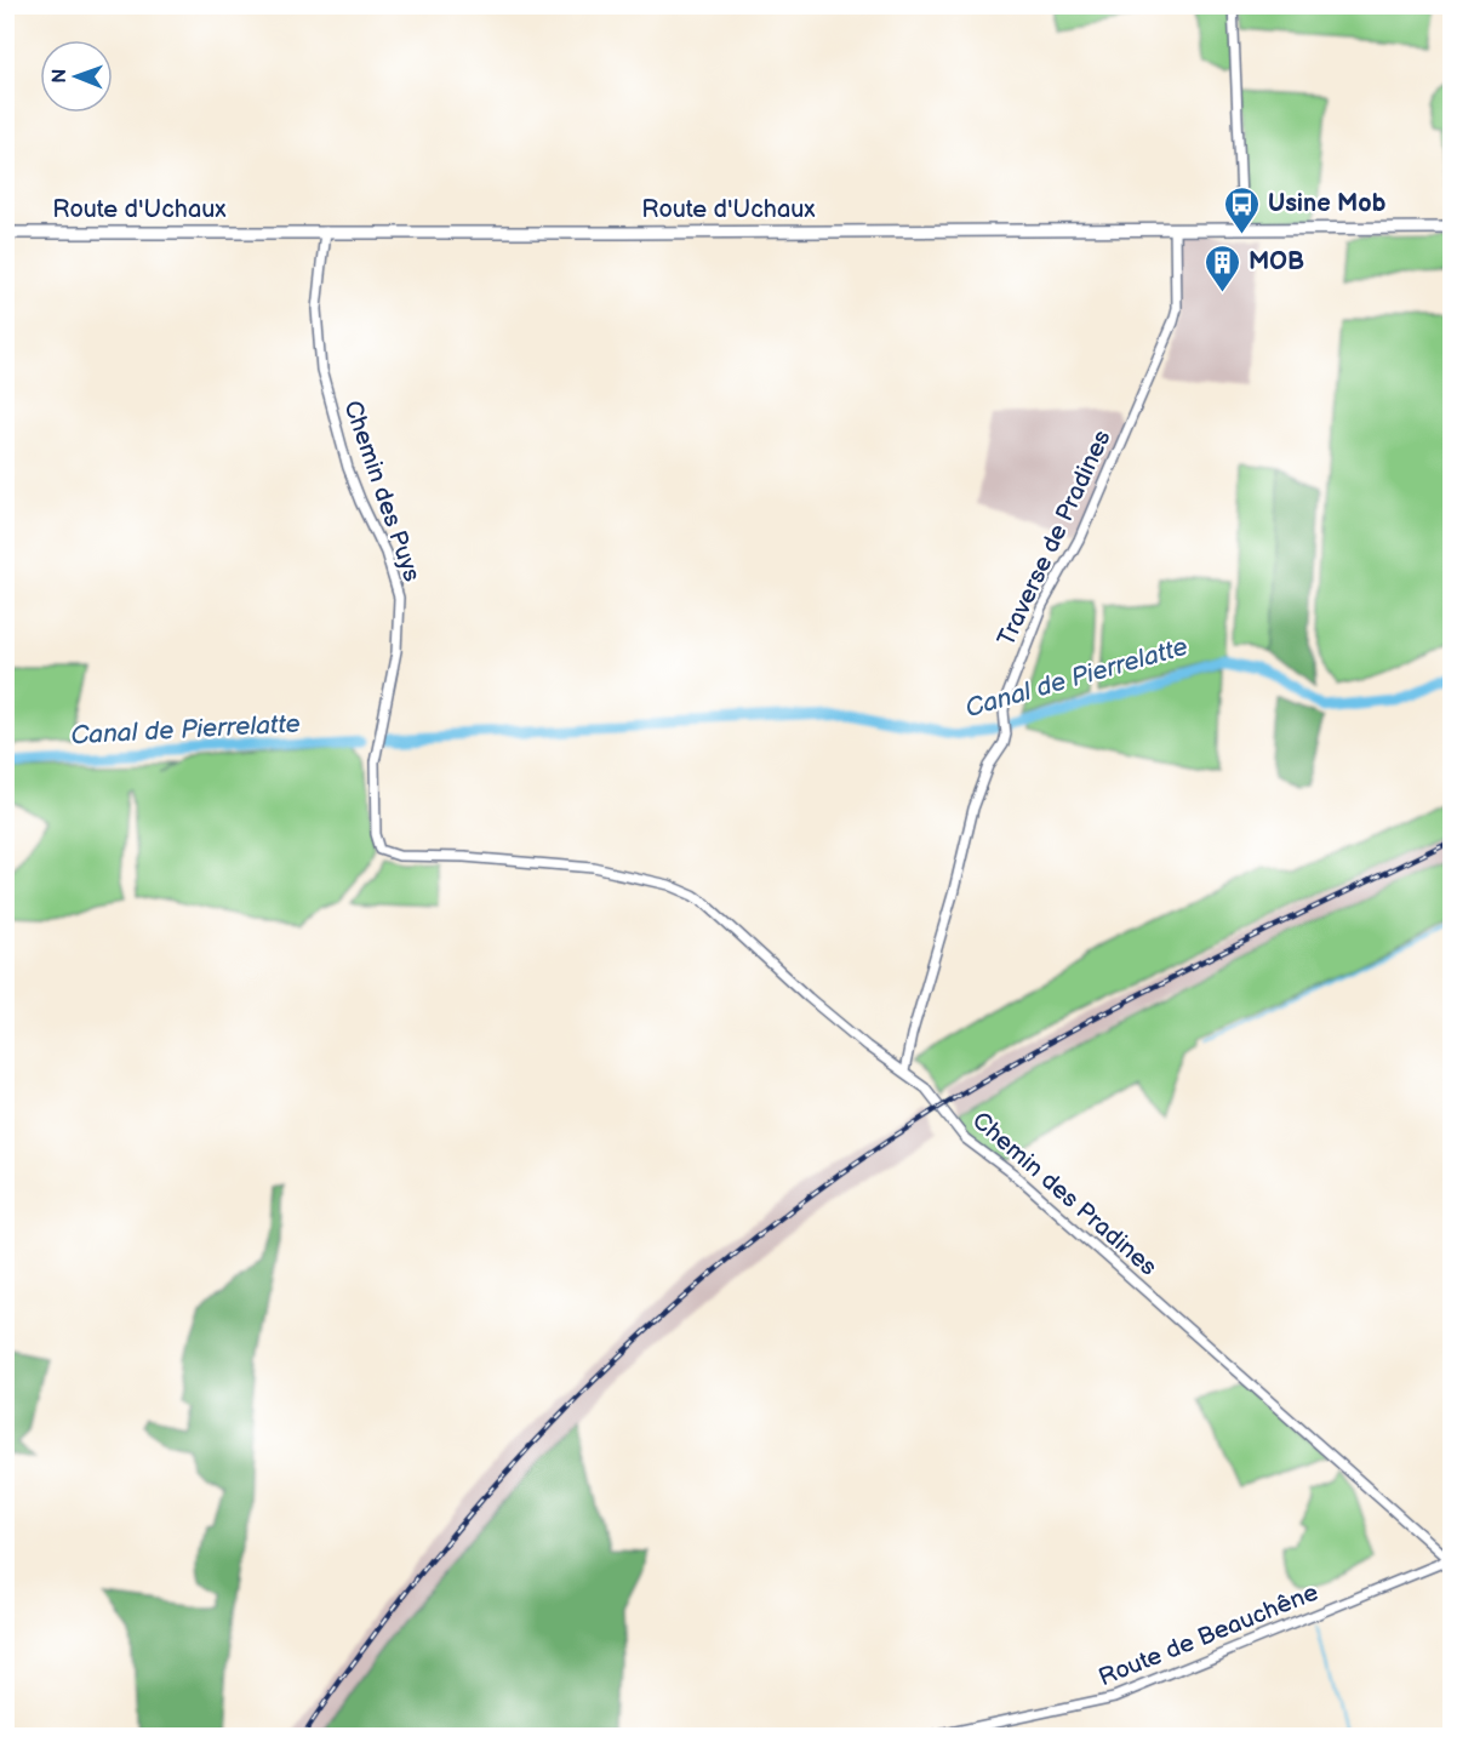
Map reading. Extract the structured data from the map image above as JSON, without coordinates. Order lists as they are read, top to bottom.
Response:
{
  "streets": {
    "main road": ["Route d'Uchaux"],
    "street": [
      "Chemin des Puys",
      "Traverse de Pradines",
      "Chemin des Pradines",
      "Route de Beauchêne"
    ]
  },
  "crossings": [
    ["Route d'Uchaux", "Chemin des Puys"],
    ["Route d'Uchaux", "Traverse de Pradines"],
    ["Chemin des Puys", "Chemin des Pradines"],
    ["Traverse de Pradines", "Chemin des Pradines"],
    ["Chemin des Pradines", "Route de Beauchêne"]
  ],
  "water": ["Canal de Pierrelatte"],
  "places": {
    "bus stop": ["Usine Mob"],
    "building": ["MOB"]
  },
  "north": "left"
}
